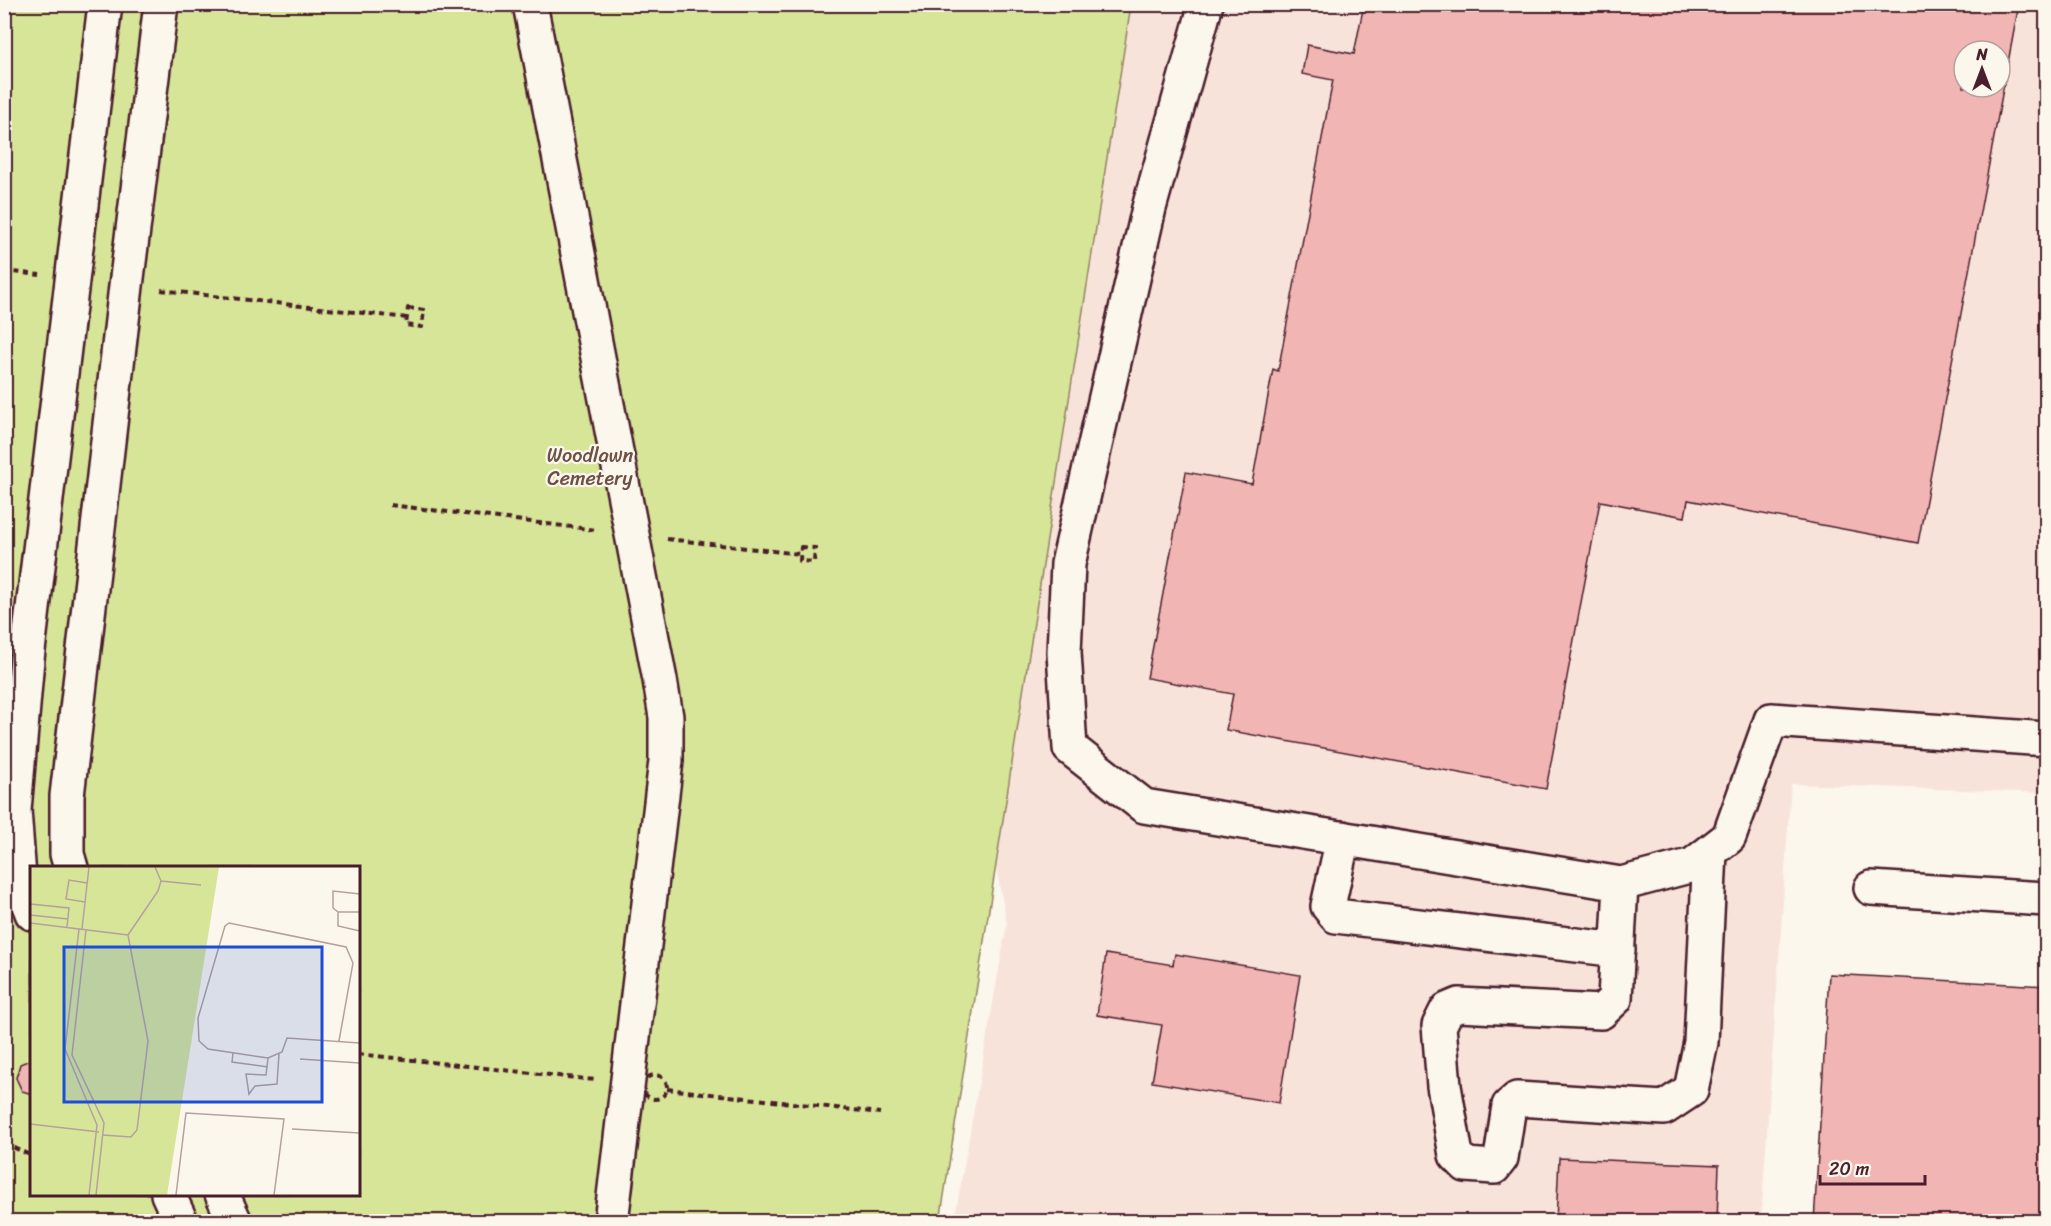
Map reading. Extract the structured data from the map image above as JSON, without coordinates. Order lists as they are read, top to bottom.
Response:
{
  "parks": ["Woodlawn Cemetery"],
  "scale_bar": "20 m",
  "north": "top"
}
